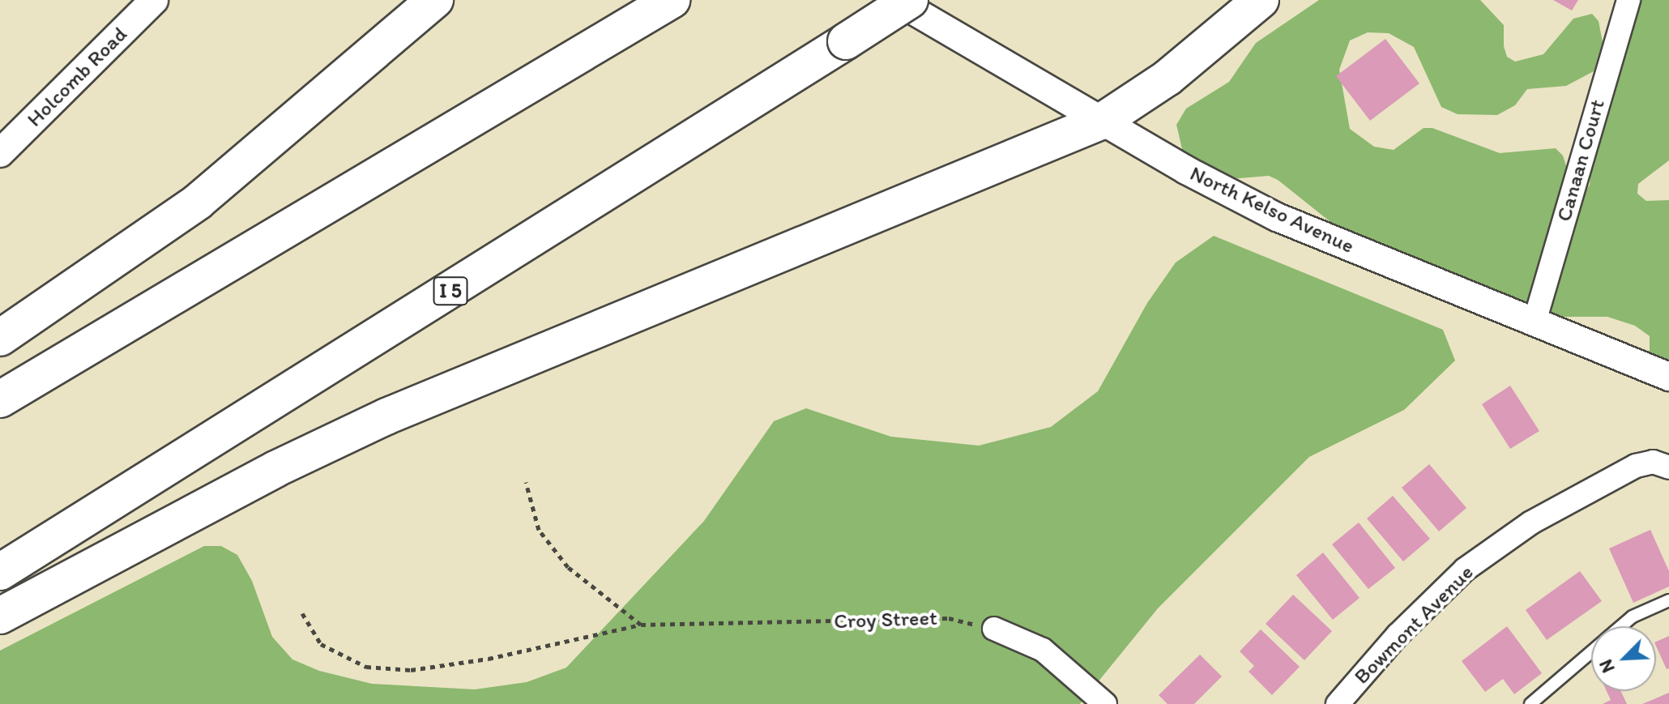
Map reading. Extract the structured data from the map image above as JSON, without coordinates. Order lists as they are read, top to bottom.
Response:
{
  "streets": {
    "highway": ["I 5"],
    "street": [
      "Holcomb Road",
      "Canaan Court",
      "North Kelso Avenue",
      "Bowmont Avenue"
    ],
    "path": ["Croy Street"]
  },
  "crossings": [
    ["Canaan Court", "North Kelso Avenue"]
  ],
  "north": "bottom left"
}
